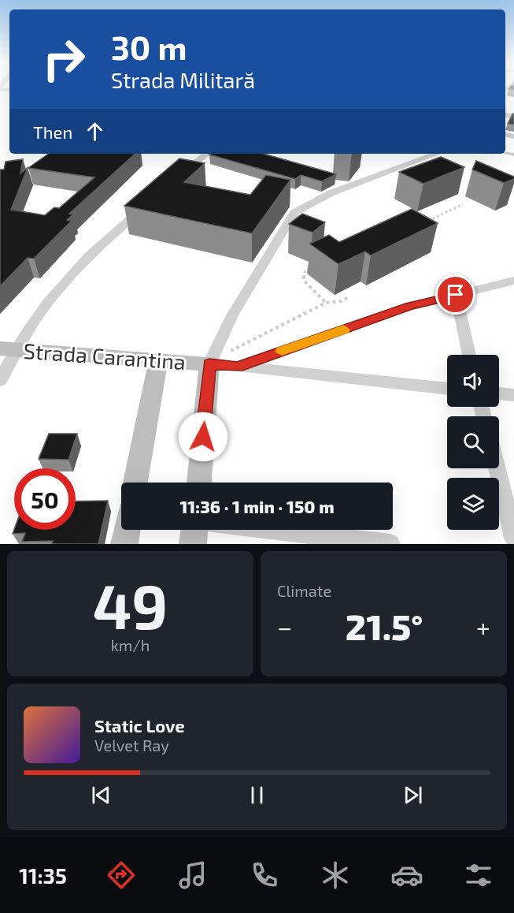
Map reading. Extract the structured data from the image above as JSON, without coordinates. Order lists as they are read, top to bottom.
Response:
{
  "streets": {
    "main road": ["Strada Carantina"]
  },
  "page": {
    "turn": ["30 m", "Strada Militară"],
    "then": "Then",
    "limit": "50",
    "trip": "11:36 · 1 min · 150 m",
    "tile": [
      ["49", "km/h"],
      "Climate"
    ],
    "heat": ["−", "21.5°", "+"],
    "song": ["Static Love", "Velvet Ray"],
    "tabs": "11:35"
  }
}
